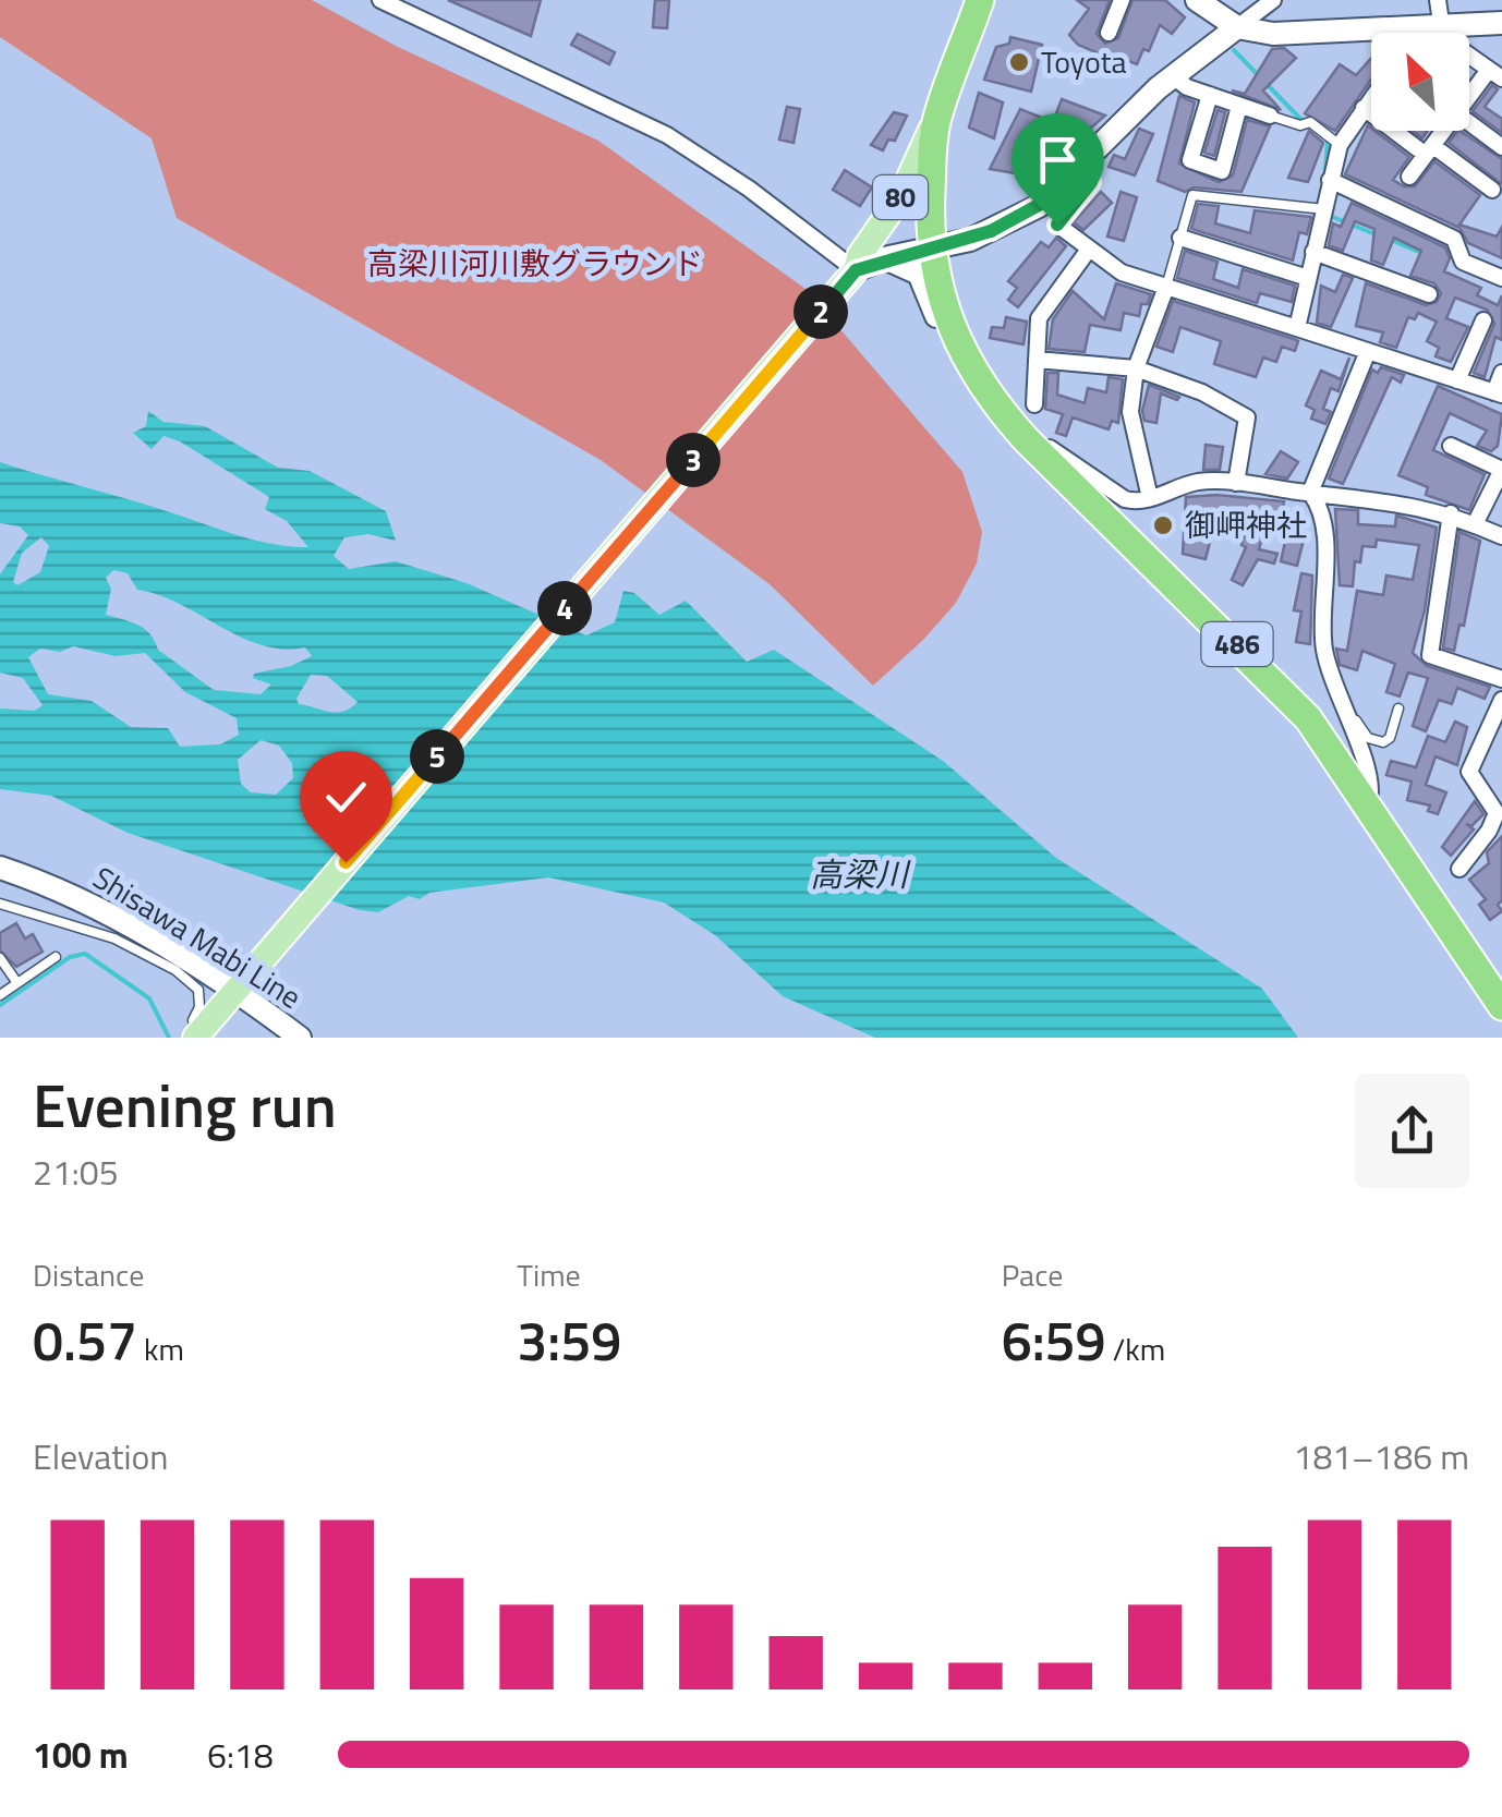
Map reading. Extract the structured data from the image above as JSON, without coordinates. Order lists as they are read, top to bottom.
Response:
{
  "streets": {
    "highway": ["486"],
    "main road": ["80"],
    "street": ["Shisawa Mabi Line"]
  },
  "crossings": [
    ["80", "486"],
    ["80", "Shisawa Mabi Line"]
  ],
  "water": ["高梁川"],
  "parks": ["高梁川河川敷グラウンド"],
  "places": ["Toyota", "御岬神社"],
  "north": "top left",
  "page": {
    "pins": [
      "2",
      "3",
      "4",
      "5"
    ],
    "heading": ["Evening run", "21:05"],
    "stats": [
      ["Distance", "0.57 km"],
      ["Time", "3:59"],
      ["Pace", "6:59 /km"]
    ],
    "chart": ["Elevation", "181–186 m"],
    "list": [
      {
        "name": "100 m",
        "note": "6:18"
      }
    ]
  }
}
